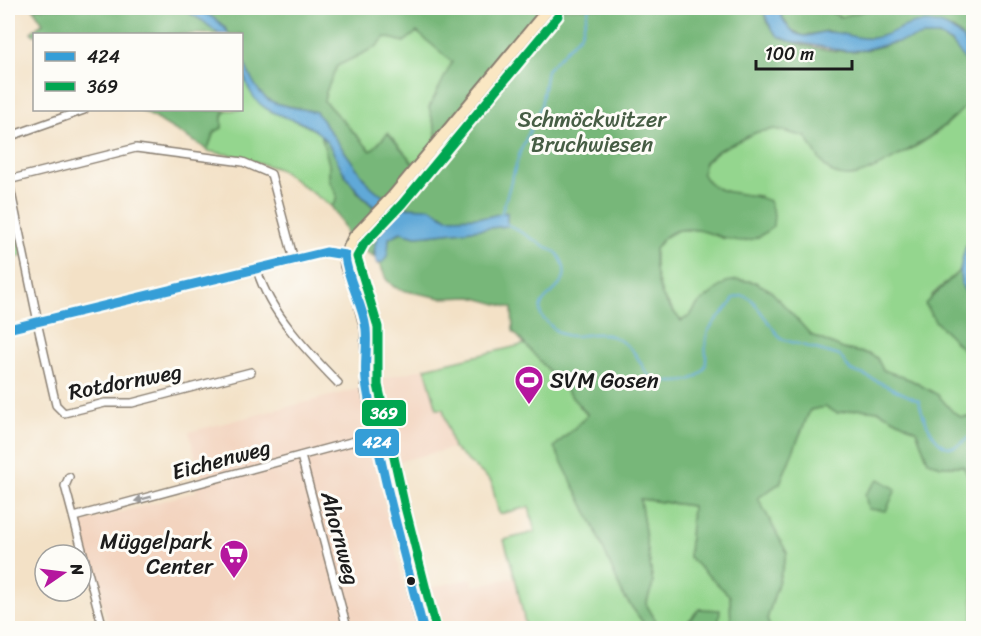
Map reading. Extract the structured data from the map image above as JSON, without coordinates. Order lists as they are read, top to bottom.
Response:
{
  "streets": {
    "street": ["Rotdornweg", "Eichenweg", "Ahornweg"]
  },
  "crossings": [
    ["Eichenweg", "Ahornweg"]
  ],
  "one_way": ["Eichenweg"],
  "parks": ["Schmöckwitzer Bruchwiesen"],
  "places": {
    "sports": ["SVM Gosen"],
    "supermarket": ["Müggelpark Center"]
  },
  "lines": ["transit line 369", "transit line 424"],
  "legend": ["424", "369"],
  "scale_bar": "100 m",
  "north": "right"
}
